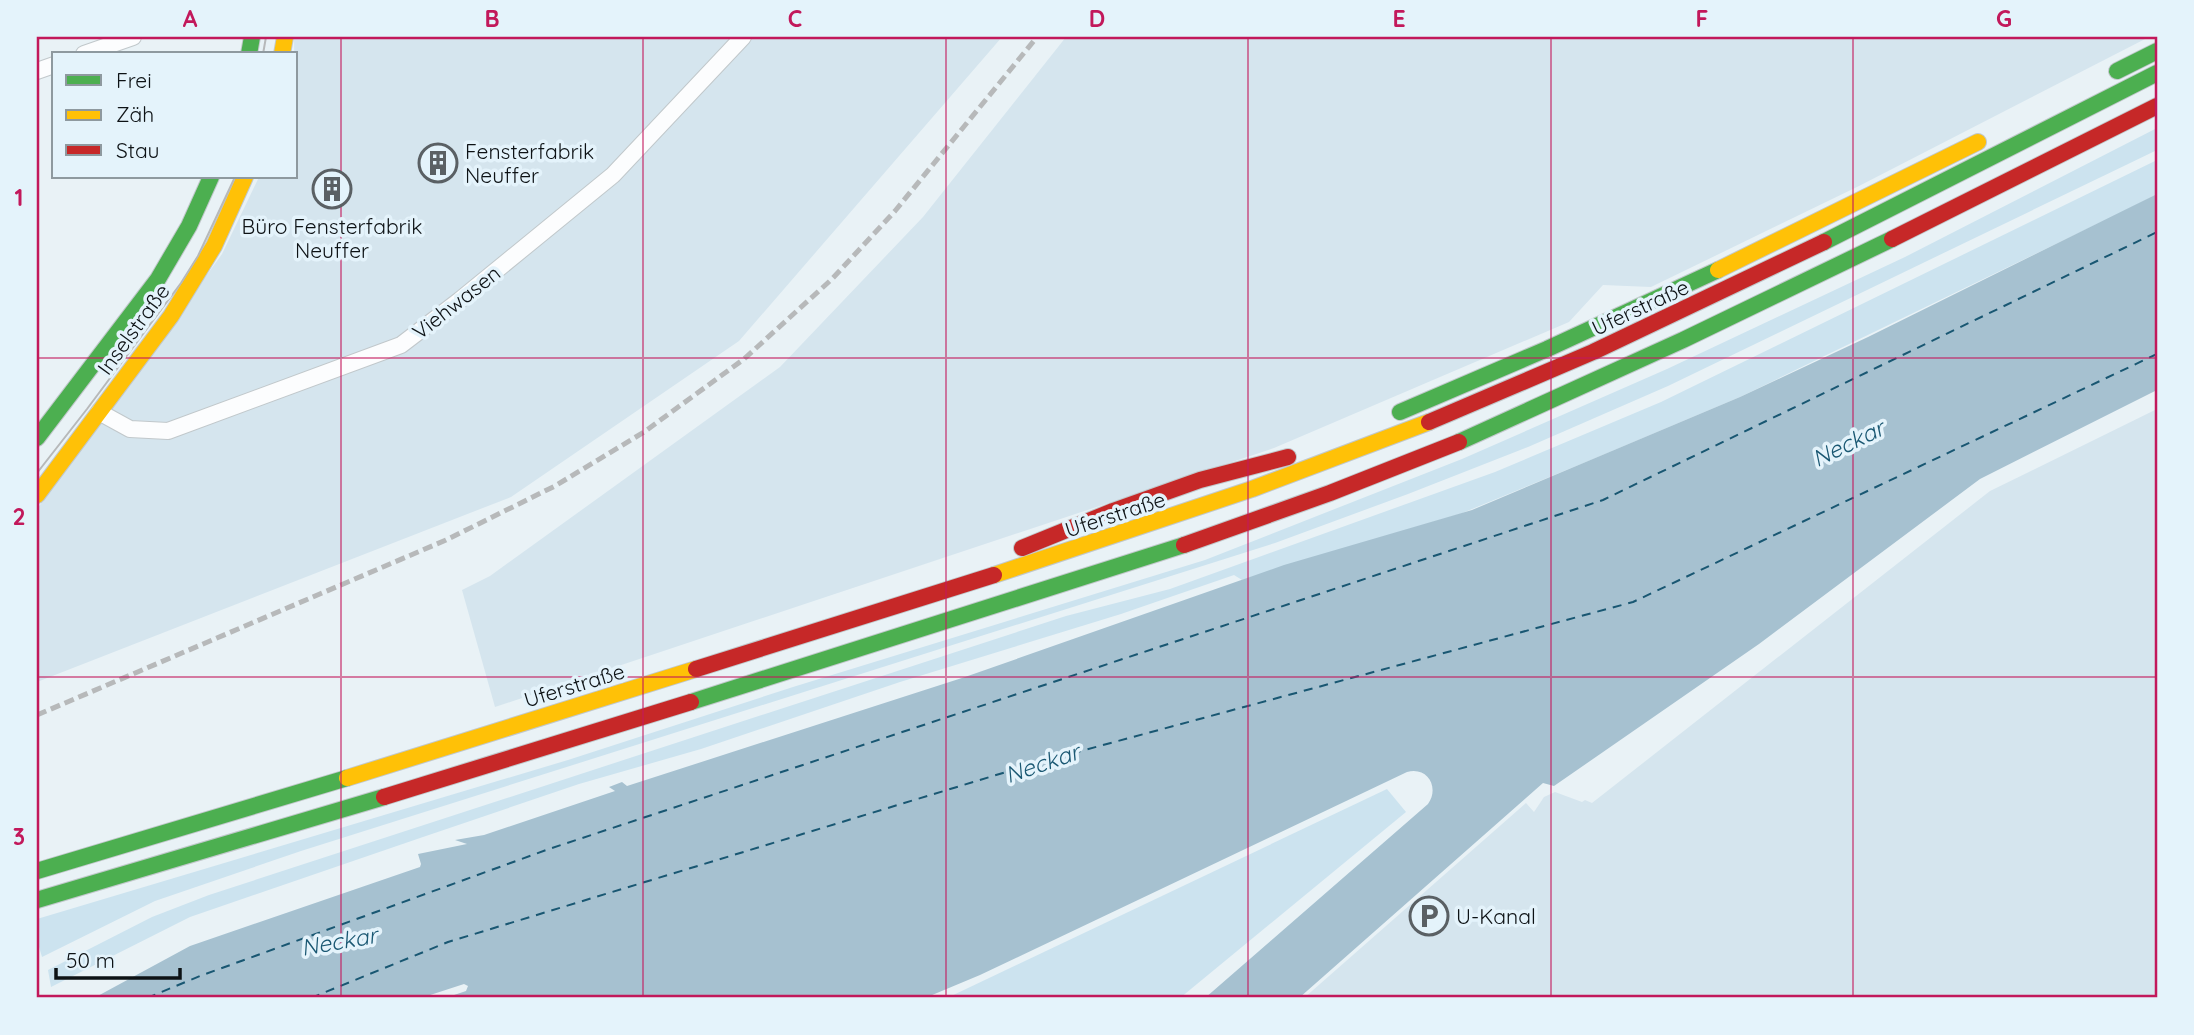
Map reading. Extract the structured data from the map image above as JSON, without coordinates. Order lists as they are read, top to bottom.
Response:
{
  "streets": {
    "main road": ["Uferstraße", "Inselstraße"],
    "street": ["Viehwasen"]
  },
  "crossings": [
    ["Viehwasen", "Inselstraße"]
  ],
  "water": ["Neckar"],
  "places": {
    "building": ["Fensterfabrik Neuffer", "Büro Fensterfabrik Neuffer"],
    "parking": ["U-Kanal"]
  },
  "legend": ["Frei", "Zäh", "Stau"],
  "scale_bar": "50 m",
  "grid": {
    "columns": [
      "A",
      "B",
      "C",
      "D",
      "E",
      "F",
      "G"
    ],
    "rows": ["1", "2", "3"]
  }
}
